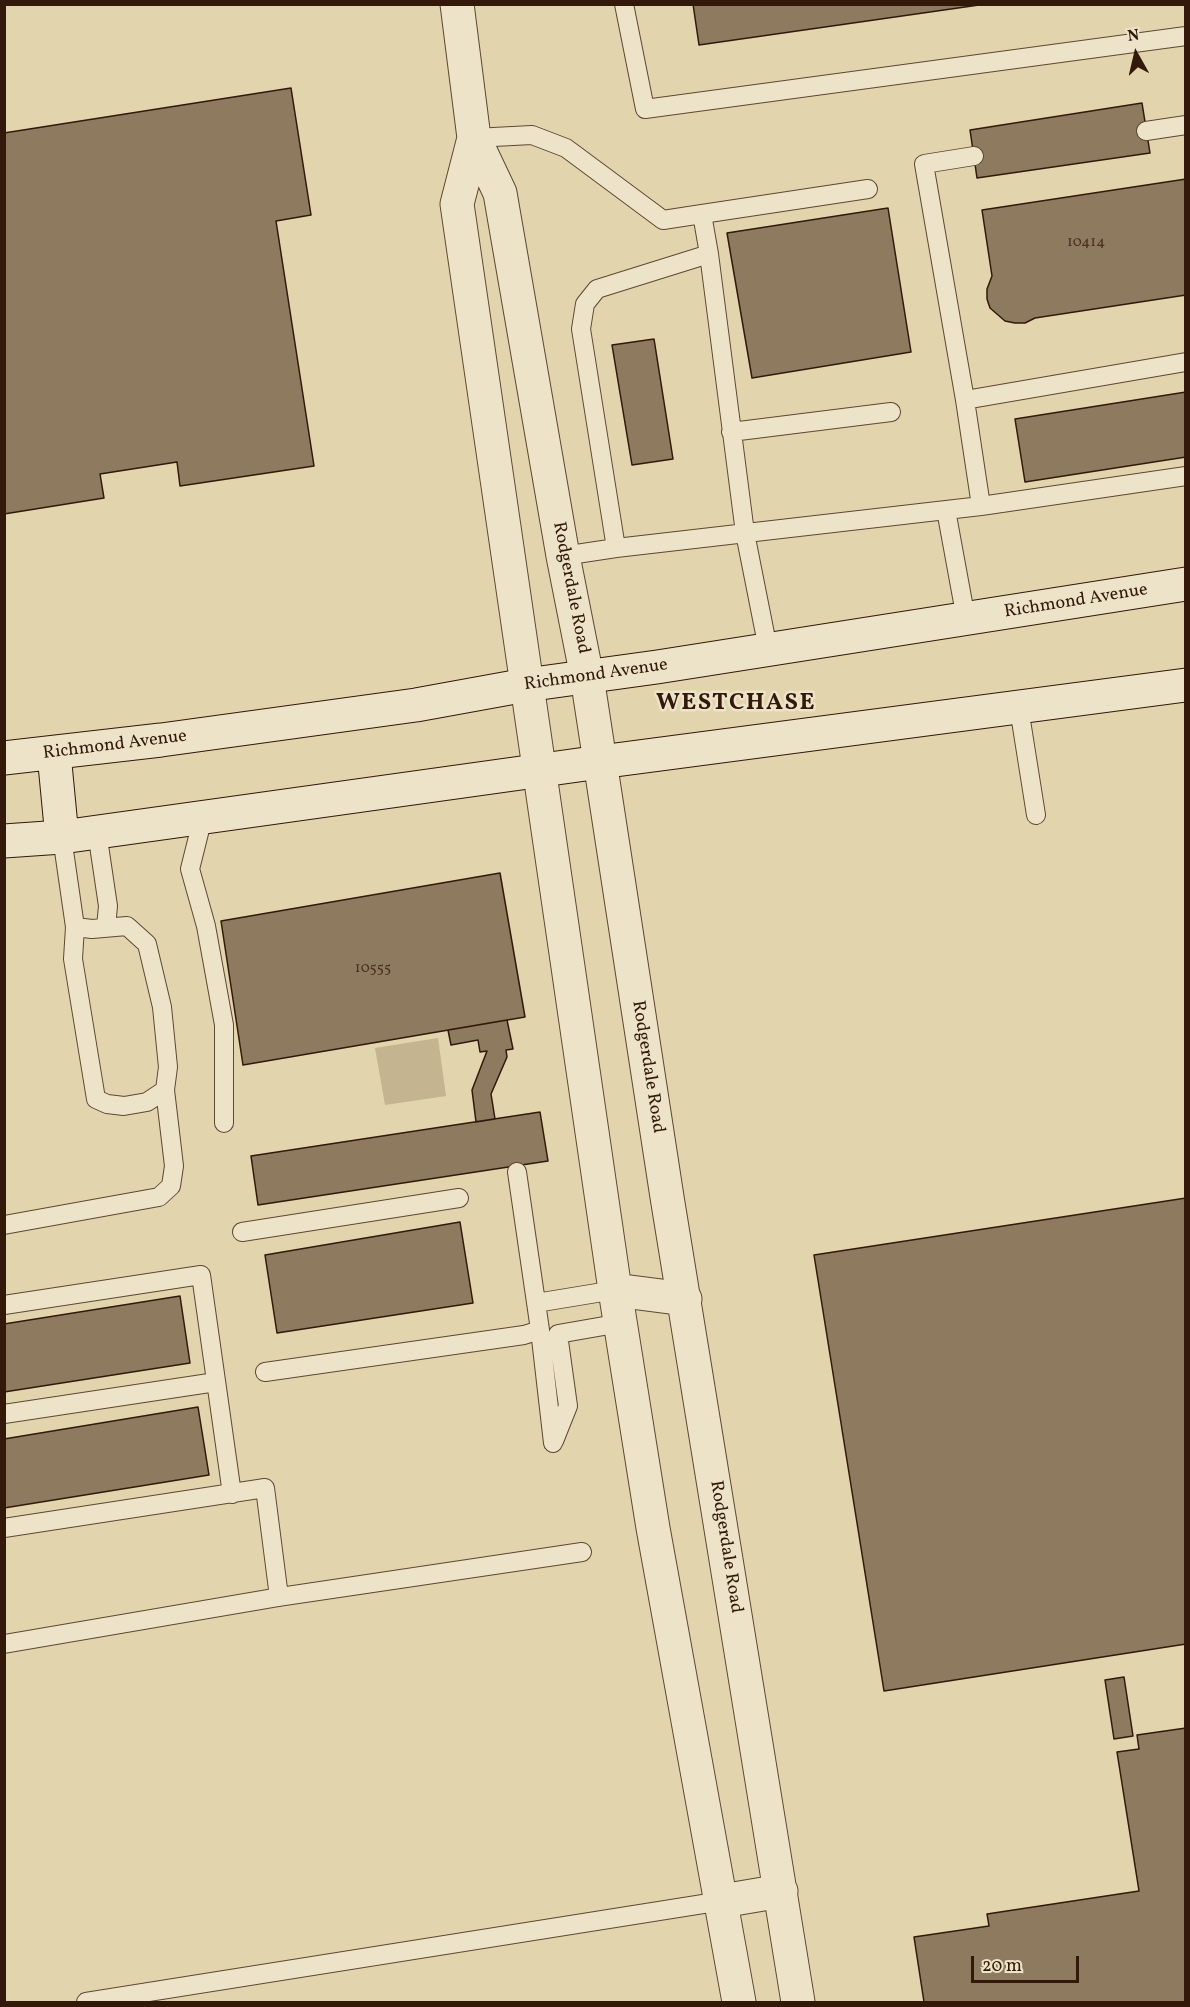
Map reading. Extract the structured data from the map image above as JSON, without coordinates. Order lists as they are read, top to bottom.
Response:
{
  "streets": {
    "street": ["Rodgerdale Road", "Richmond Avenue"]
  },
  "crossings": [
    ["Rodgerdale Road", "Richmond Avenue"]
  ],
  "districts": ["WESTCHASE"],
  "house_numbers": ["10414", "10555"],
  "scale_bar": "20 m",
  "north": "top"
}
